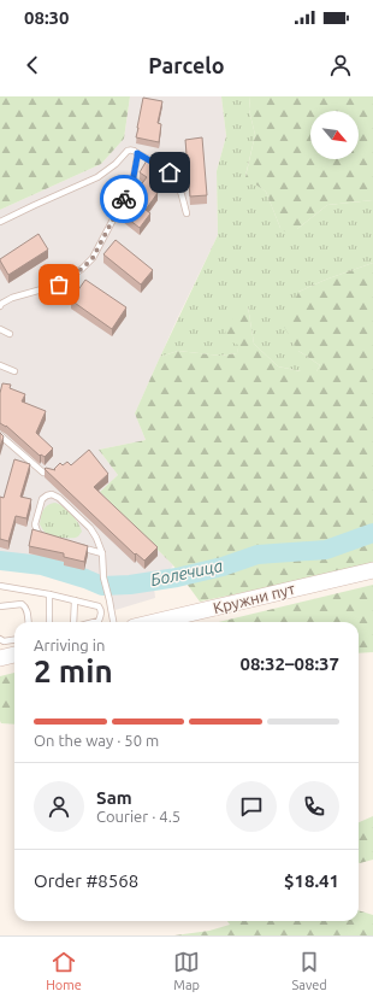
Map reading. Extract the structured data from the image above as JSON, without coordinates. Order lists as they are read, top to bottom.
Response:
{
  "streets": {
    "main road": ["Кружни пут"]
  },
  "water": ["Болечица"],
  "north": "bottom right",
  "page": {
    "status": "08:30",
    "header": "Parcelo",
    "heading": ["2 min", "Arriving in", "08:32–08:37"],
    "panel": [
      "Sam",
      "Courier · 4.5",
      "Order #8568",
      "$18.41"
    ],
    "bar": "On the way · 50 m",
    "tabs": ["Home", "Map", "Saved"]
  }
}
